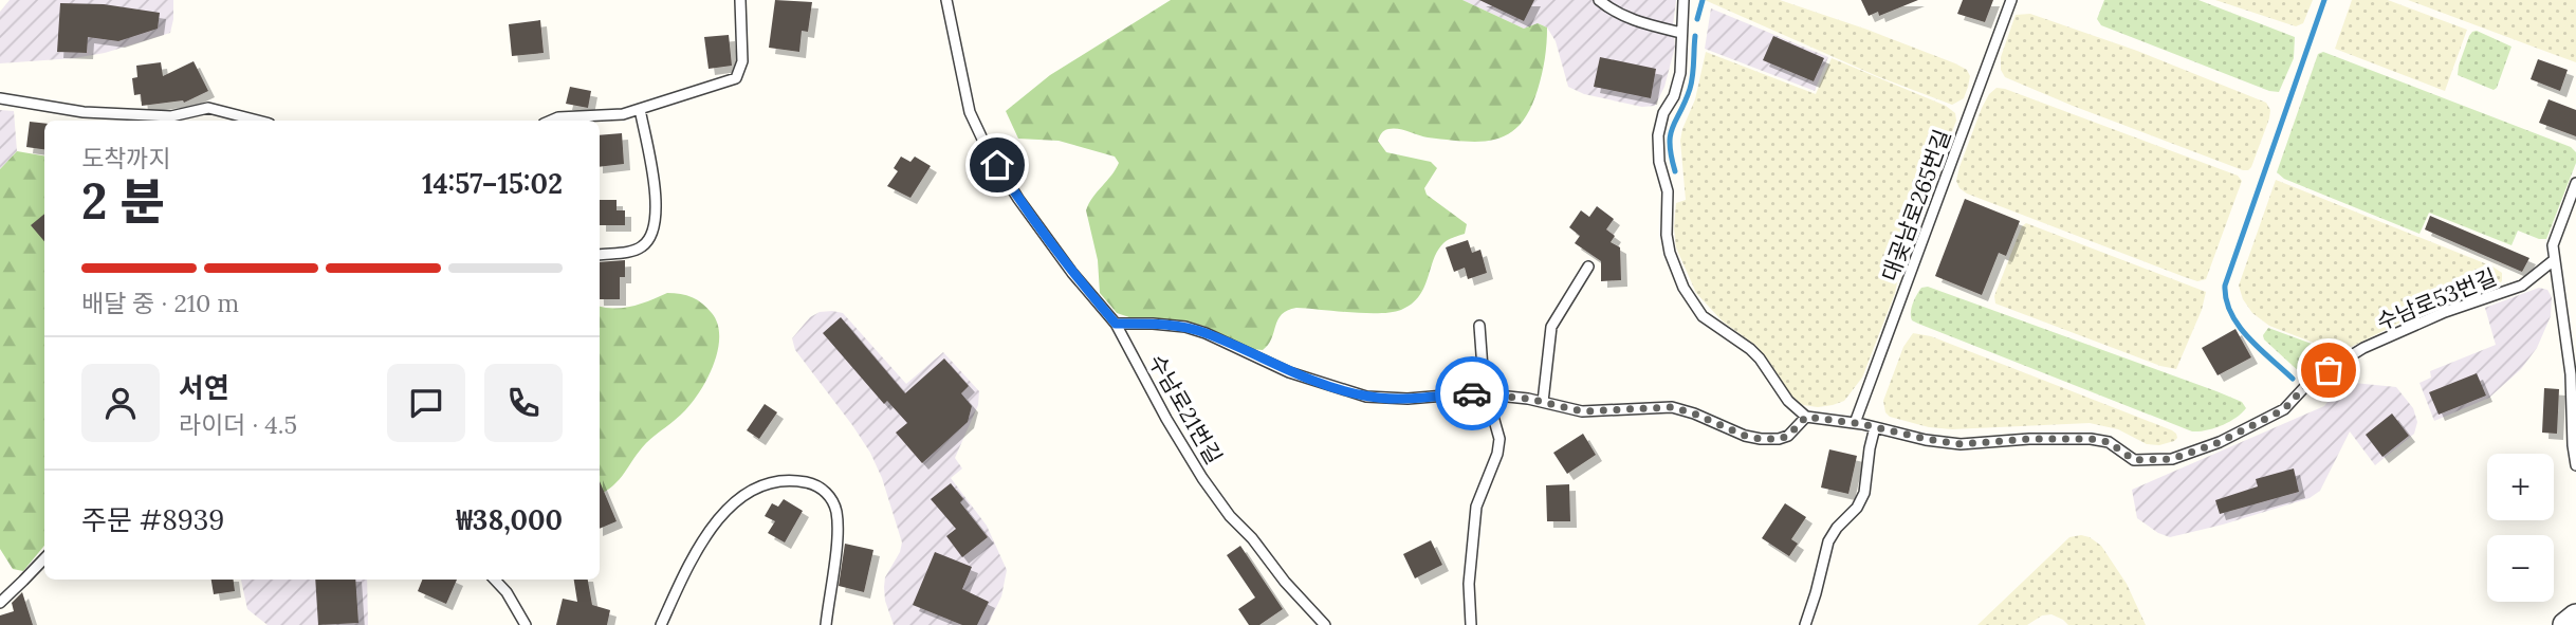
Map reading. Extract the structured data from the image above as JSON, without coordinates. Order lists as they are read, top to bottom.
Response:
{
  "streets": {
    "lane": ["대곶남로265번길", "수남로53번길", "수남로21번길"]
  },
  "page": {
    "heading": ["2 분", "도착까지", "14:57–15:02"],
    "panel": [
      "서연",
      "라이더 · 4.5",
      "주문 #8939",
      "₩38,000"
    ],
    "bar": "배달 중 · 210 m",
    "map_buttons": ["+", "−"]
  }
}
